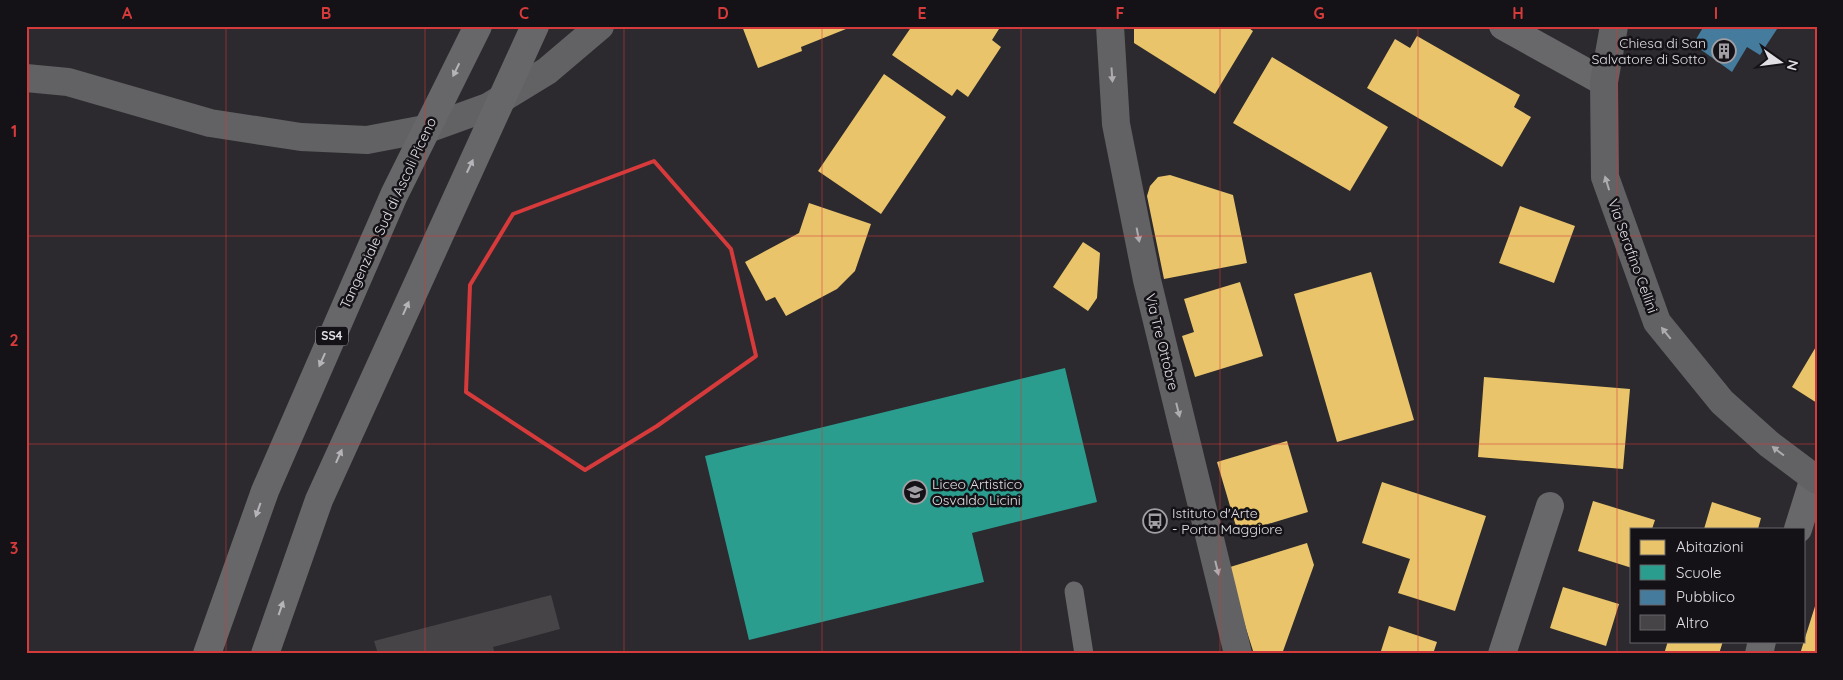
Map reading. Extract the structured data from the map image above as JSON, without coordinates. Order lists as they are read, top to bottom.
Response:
{
  "streets": {
    "highway": ["Tangenziale Sud di Ascoli Piceno", "SS4"],
    "street": ["Via Serafino Cellini", "Via Tre Ottobre"]
  },
  "one_way": ["Via Serafino Cellini", "Via Tre Ottobre"],
  "places": {
    "building": ["Chiesa di San Salvatore di Sotto"],
    "school or university": ["Liceo Artistico Osvaldo Licini"],
    "bus stop": ["Istituto d'Arte - Porta Maggiore"]
  },
  "legend": [
    "Abitazioni",
    "Scuole",
    "Pubblico",
    "Altro"
  ],
  "north": "right",
  "grid": {
    "columns": [
      "A",
      "B",
      "C",
      "D",
      "E",
      "F",
      "G",
      "H",
      "I"
    ],
    "rows": ["1", "2", "3"]
  }
}
